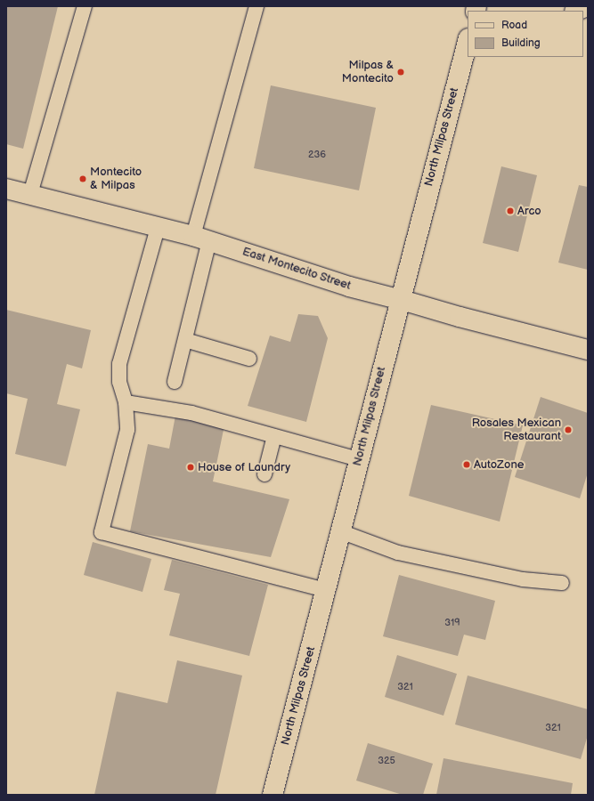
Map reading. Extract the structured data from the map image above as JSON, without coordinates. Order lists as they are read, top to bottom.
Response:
{
  "streets": {
    "main road": ["North Milpas Street", "East Montecito Street"]
  },
  "crossings": [
    ["North Milpas Street", "East Montecito Street"]
  ],
  "places": [
    "Milpas & Montecito",
    "Montecito & Milpas",
    "Arco",
    "Rosales Mexican Restaurant",
    "AutoZone",
    "House of Laundry"
  ],
  "house_numbers": [
    "236",
    "319",
    "321",
    "321",
    "325"
  ],
  "legend": ["Road", "Building"]
}
